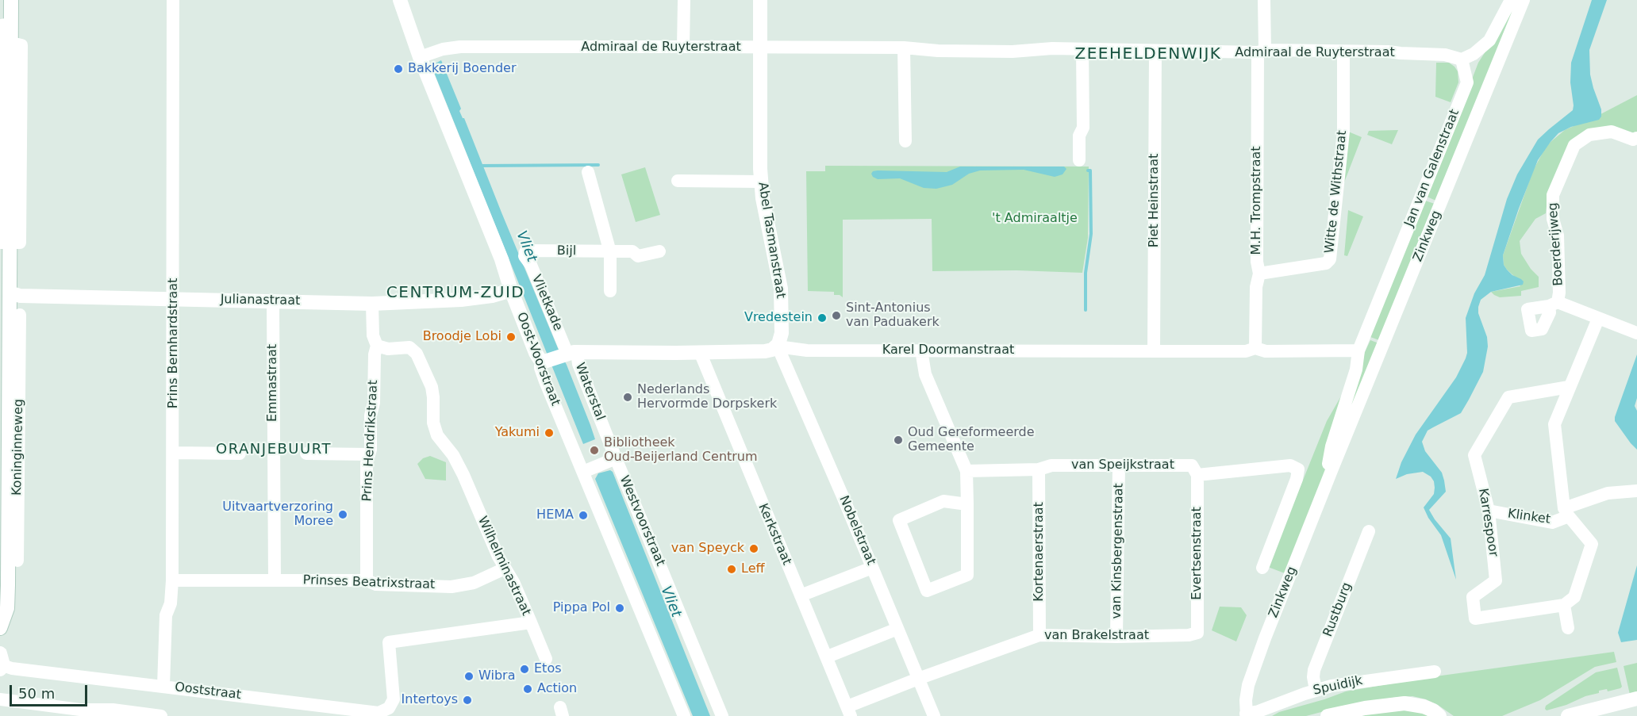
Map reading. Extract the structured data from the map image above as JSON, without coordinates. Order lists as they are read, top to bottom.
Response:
{
  "streets": {
    "street": [
      "Admiraal de Ruyterstraat",
      "Jan van Galenstraat",
      "Witte de Withstraat",
      "Piet Heinstraat",
      "M.H. Trompstraat",
      "Zinkweg",
      "Abel Tasmanstraat",
      "Boerderijweg",
      "Bijl",
      "Julianastraat",
      "Vlietkade",
      "Prins Bernhardstraat",
      "Karel Doormanstraat",
      "Oost-Voorstraat",
      "Emmastraat",
      "Waterstal",
      "Prins Hendrikstraat",
      "Koninginneweg",
      "van Speijkstraat",
      "Klinket",
      "Westvoorstraat",
      "Karrespoor",
      "Nobelstraat",
      "Kerkstraat",
      "van Kinsbergenstraat",
      "Kortenaerstraat",
      "Evertsenstraat",
      "Wilhelminastraat",
      "Prinses Beatrixstraat",
      "Rustburg",
      "van Brakelstraat",
      "Spuidijk",
      "Ooststraat"
    ]
  },
  "crossings": [
    ["Admiraal de Ruyterstraat", "Jan van Galenstraat"],
    ["Admiraal de Ruyterstraat", "Witte de Withstraat"],
    ["Admiraal de Ruyterstraat", "Piet Heinstraat"],
    ["Admiraal de Ruyterstraat", "M.H. Trompstraat"],
    ["Admiraal de Ruyterstraat", "Abel Tasmanstraat"],
    ["Admiraal de Ruyterstraat", "Oost-Voorstraat"],
    ["Jan van Galenstraat", "Zinkweg"],
    ["Jan van Galenstraat", "Karel Doormanstraat"],
    ["Witte de Withstraat", "M.H. Trompstraat"],
    ["Piet Heinstraat", "Karel Doormanstraat"],
    ["M.H. Trompstraat", "Karel Doormanstraat"],
    ["Zinkweg", "Karel Doormanstraat"],
    ["Zinkweg", "Spuidijk"],
    ["Abel Tasmanstraat", "Karel Doormanstraat"],
    ["Abel Tasmanstraat", "Nobelstraat"],
    ["Bijl", "Vlietkade"],
    ["Julianastraat", "Prins Bernhardstraat"],
    ["Julianastraat", "Oost-Voorstraat"],
    ["Julianastraat", "Emmastraat"],
    ["Julianastraat", "Prins Hendrikstraat"],
    ["Julianastraat", "Koninginneweg"],
    ["Vlietkade", "Karel Doormanstraat"],
    ["Vlietkade", "Waterstal"],
    ["Prins Bernhardstraat", "Prinses Beatrixstraat"],
    ["Prins Bernhardstraat", "Ooststraat"],
    ["Karel Doormanstraat", "Oost-Voorstraat"],
    ["Karel Doormanstraat", "Waterstal"],
    ["Karel Doormanstraat", "Nobelstraat"],
    ["Karel Doormanstraat", "Kerkstraat"],
    ["Emmastraat", "Prinses Beatrixstraat"],
    ["Waterstal", "Westvoorstraat"],
    ["Prins Hendrikstraat", "Wilhelminastraat"],
    ["Prins Hendrikstraat", "Prinses Beatrixstraat"],
    ["van Speijkstraat", "van Kinsbergenstraat"],
    ["van Speijkstraat", "Kortenaerstraat"],
    ["van Speijkstraat", "Evertsenstraat"],
    ["Klinket", "Karrespoor"],
    ["Nobelstraat", "van Brakelstraat"],
    ["Kerkstraat", "van Brakelstraat"],
    ["van Kinsbergenstraat", "van Brakelstraat"],
    ["Kortenaerstraat", "van Brakelstraat"],
    ["Evertsenstraat", "van Brakelstraat"],
    ["Wilhelminastraat", "Prinses Beatrixstraat"],
    ["Wilhelminastraat", "Ooststraat"],
    ["Rustburg", "Spuidijk"]
  ],
  "districts": ["ZEEHELDENWIJK", "CENTRUM-ZUID", "ORANJEBUURT"],
  "water": ["Vliet"],
  "parks": ["'t Admiraaltje"],
  "places": [
    "Bakkerij Boender",
    "Sint-Antonius van Paduakerk",
    "Vredestein",
    "Broodje Lobi",
    "Nederlands Hervormde Dorpskerk",
    "Yakumi",
    "Oud Gereformeerde Gemeente",
    "Bibliotheek Oud-Beijerland Centrum",
    "Uitvaartverzoring Moree",
    "HEMA",
    "van Speyck",
    "Leff",
    "Pippa Pol",
    "Etos",
    "Wibra",
    "Action",
    "Intertoys"
  ],
  "scale_bar": "50 m"
}
